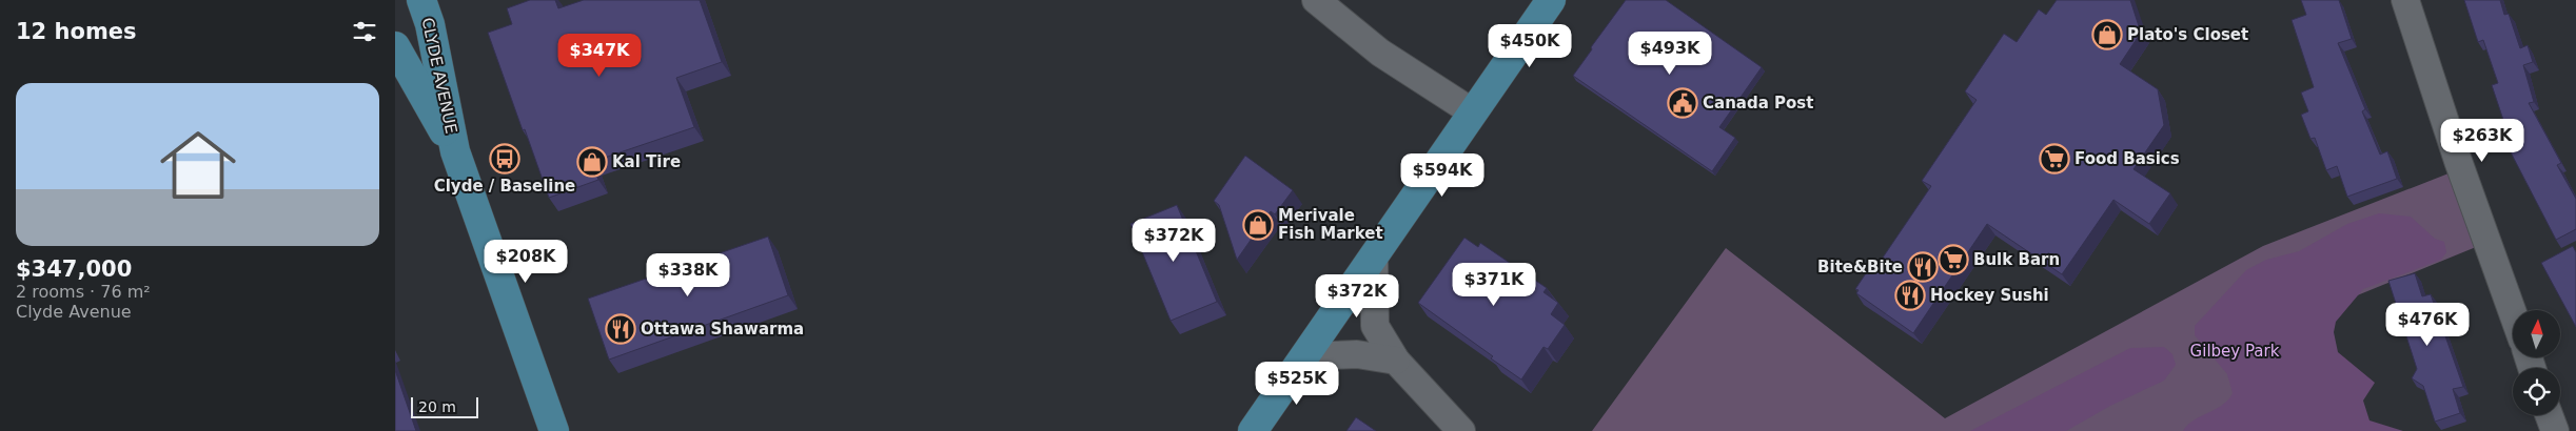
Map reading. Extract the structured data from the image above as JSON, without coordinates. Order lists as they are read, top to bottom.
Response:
{
  "streets": {
    "main road": ["CLYDE AVENUE"]
  },
  "parks": ["Gilbey Park"],
  "places": {
    "shop": ["Plato's Closet", "Kal Tire", "Merivale Fish Market"],
    "public building": ["Canada Post"],
    "bus stop": ["Clyde / Baseline"],
    "supermarket": ["Food Basics", "Bulk Barn"],
    "restaurant": ["Bite&Bite", "Hockey Sushi", "Ottawa Shawarma"]
  },
  "scale_bar": "20 m",
  "north": "top",
  "page": {
    "heading": "12 homes",
    "price": [
      "$450K",
      "$493K",
      "$347K",
      "$263K",
      "$594K",
      "$372K",
      "$208K",
      "$338K",
      "$371K",
      "$372K",
      "$476K",
      "$525K"
    ],
    "list": [
      {
        "name": "$347,000",
        "note": "2 rooms · 76 m² · Clyde Avenue"
      }
    ],
    "scale": "20 m"
  }
}
